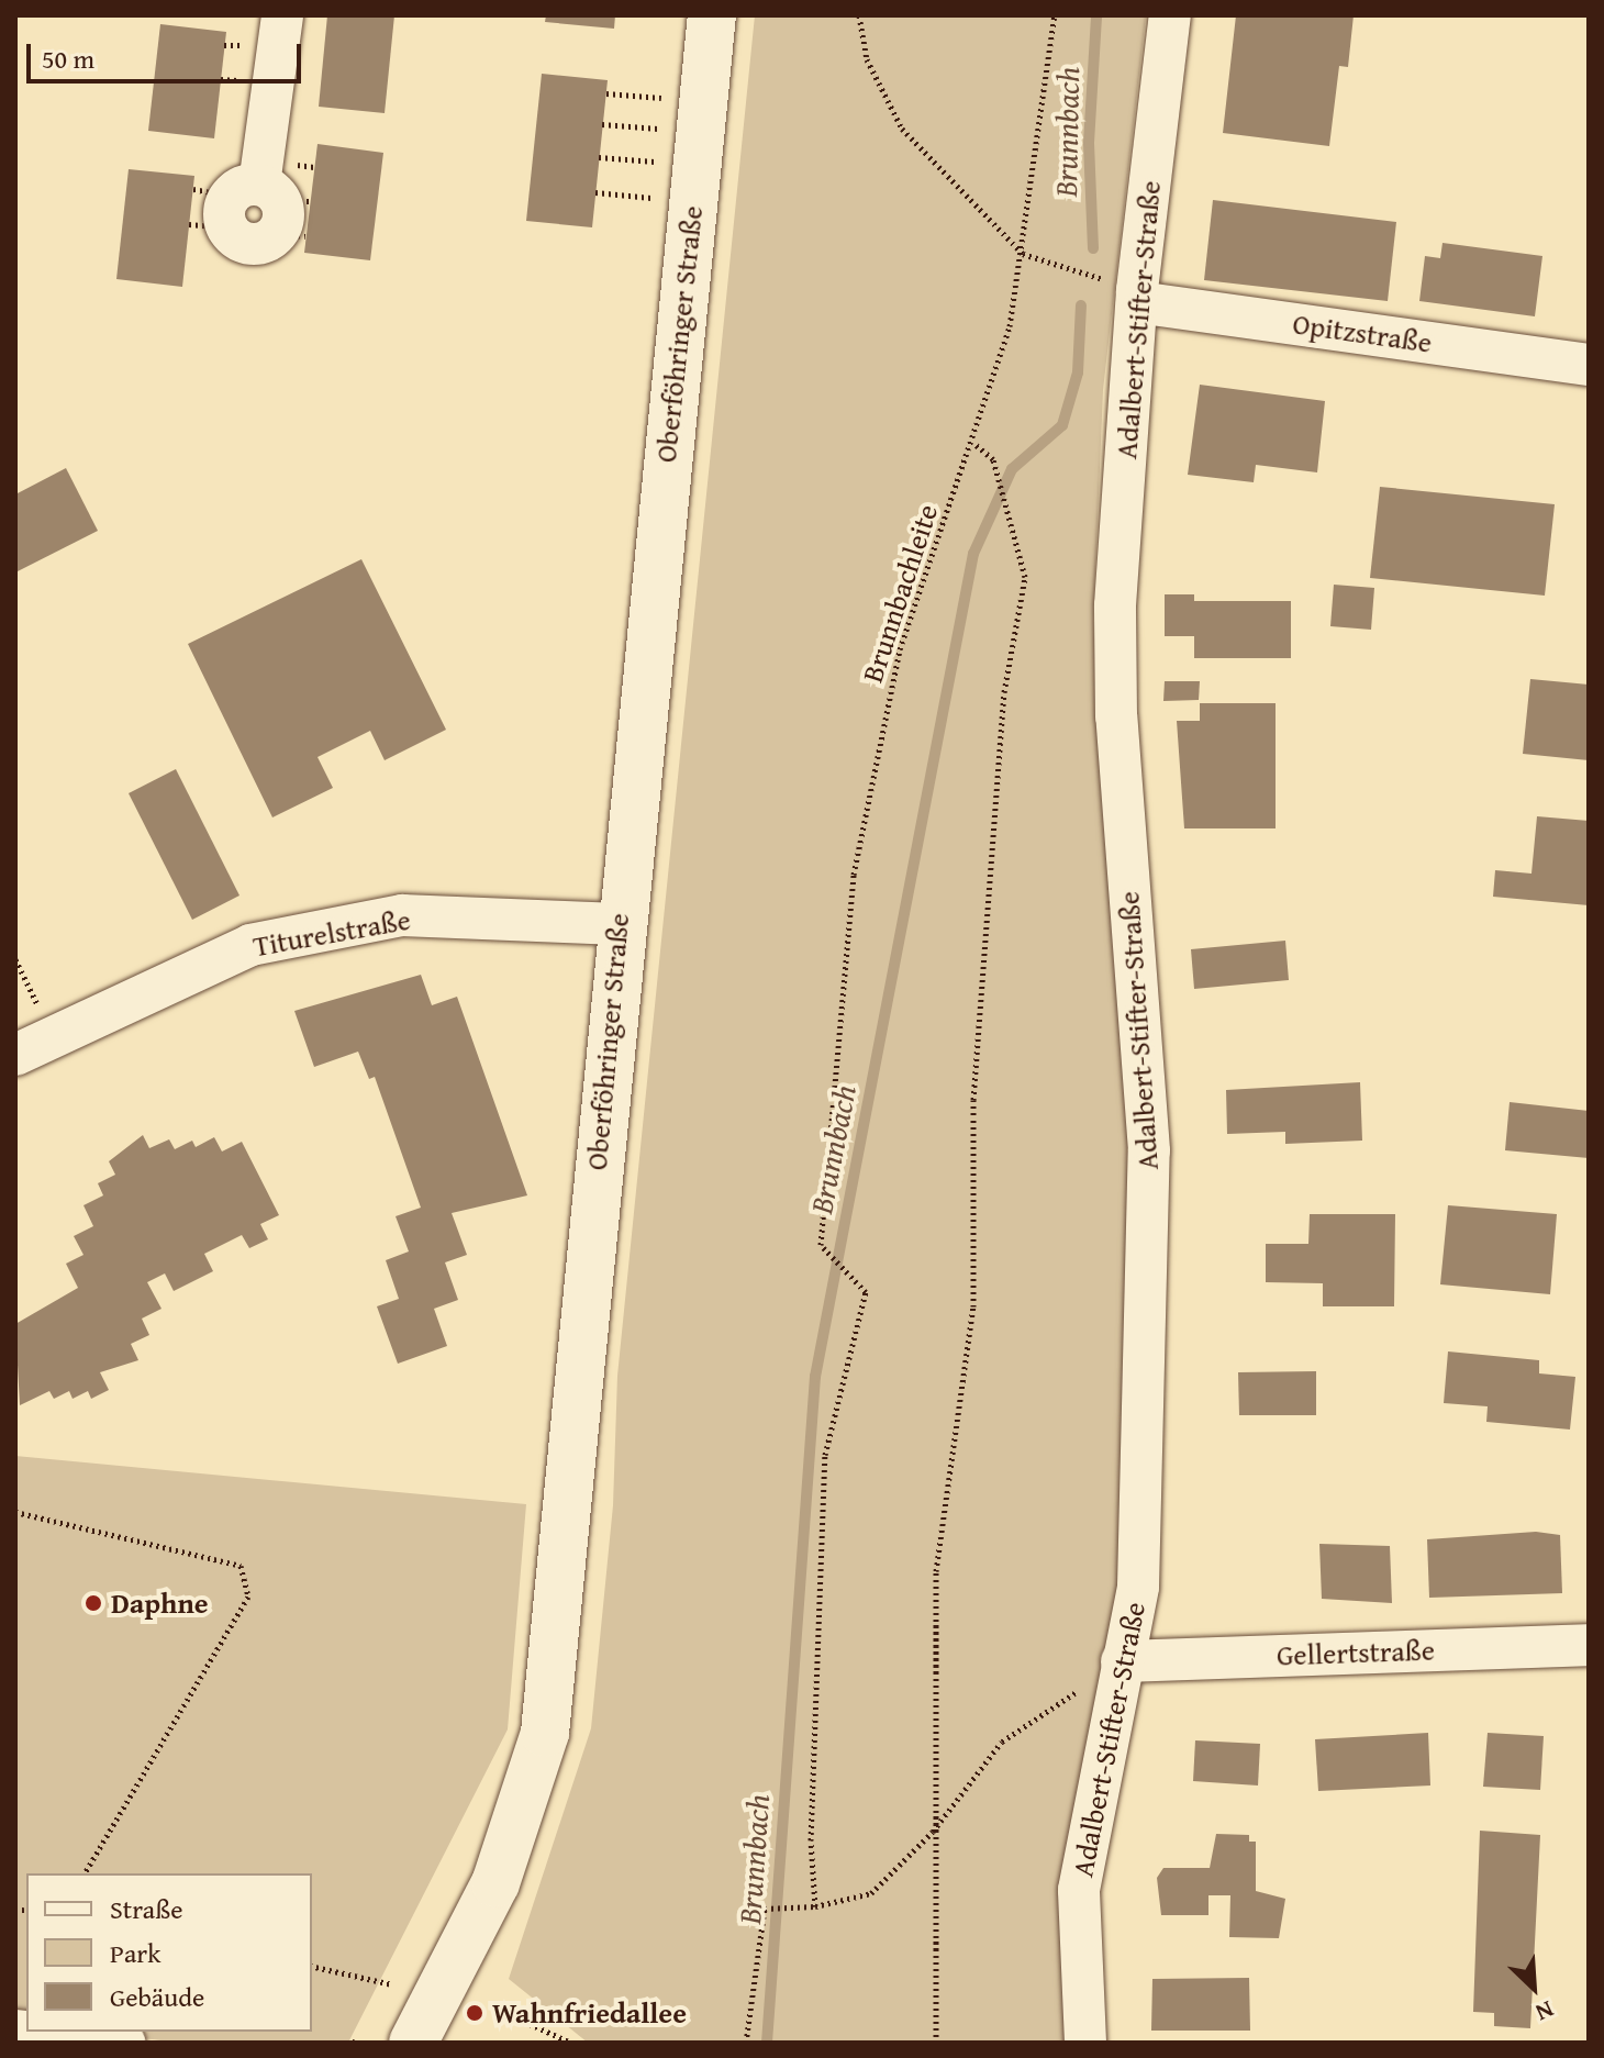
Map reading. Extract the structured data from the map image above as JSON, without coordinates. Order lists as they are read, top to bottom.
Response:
{
  "streets": {
    "main road": ["Oberföhringer Straße"],
    "street": [
      "Adalbert-Stifter-Straße",
      "Opitzstraße",
      "Titurelstraße",
      "Gellertstraße"
    ],
    "path": ["Brunnbachleite"]
  },
  "crossings": [
    ["Adalbert-Stifter-Straße", "Opitzstraße"],
    ["Adalbert-Stifter-Straße", "Gellertstraße"],
    ["Oberföhringer Straße", "Titurelstraße"]
  ],
  "water": ["Brunnbach"],
  "places": ["Daphne", "Wahnfriedallee"],
  "legend": ["Straße", "Park", "Gebäude"],
  "scale_bar": "50 m",
  "north": "bottom right"
}
